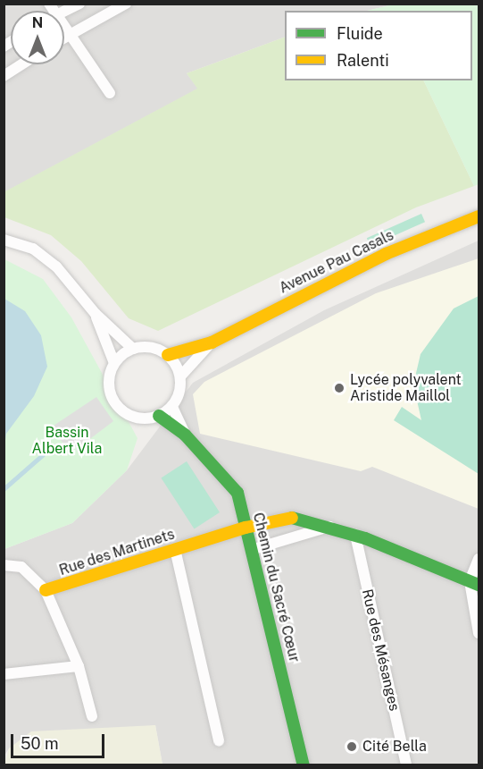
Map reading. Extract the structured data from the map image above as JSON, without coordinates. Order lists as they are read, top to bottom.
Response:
{
  "streets": {
    "street": [
      "Avenue Pau Casals",
      "Rue des Martinets",
      "Chemin du Sacré Cœur",
      "Rue des Mésanges"
    ]
  },
  "crossings": [
    ["Avenue Pau Casals", "Chemin du Sacré Cœur"],
    ["Rue des Martinets", "Chemin du Sacré Cœur"],
    ["Rue des Martinets", "Rue des Mésanges"]
  ],
  "parks": ["Bassin Albert Vila"],
  "places": ["Lycée polyvalent Aristide Maillol", "Cité Bella"],
  "legend": ["Fluide", "Ralenti"],
  "scale_bar": "50 m",
  "north": "top"
}
